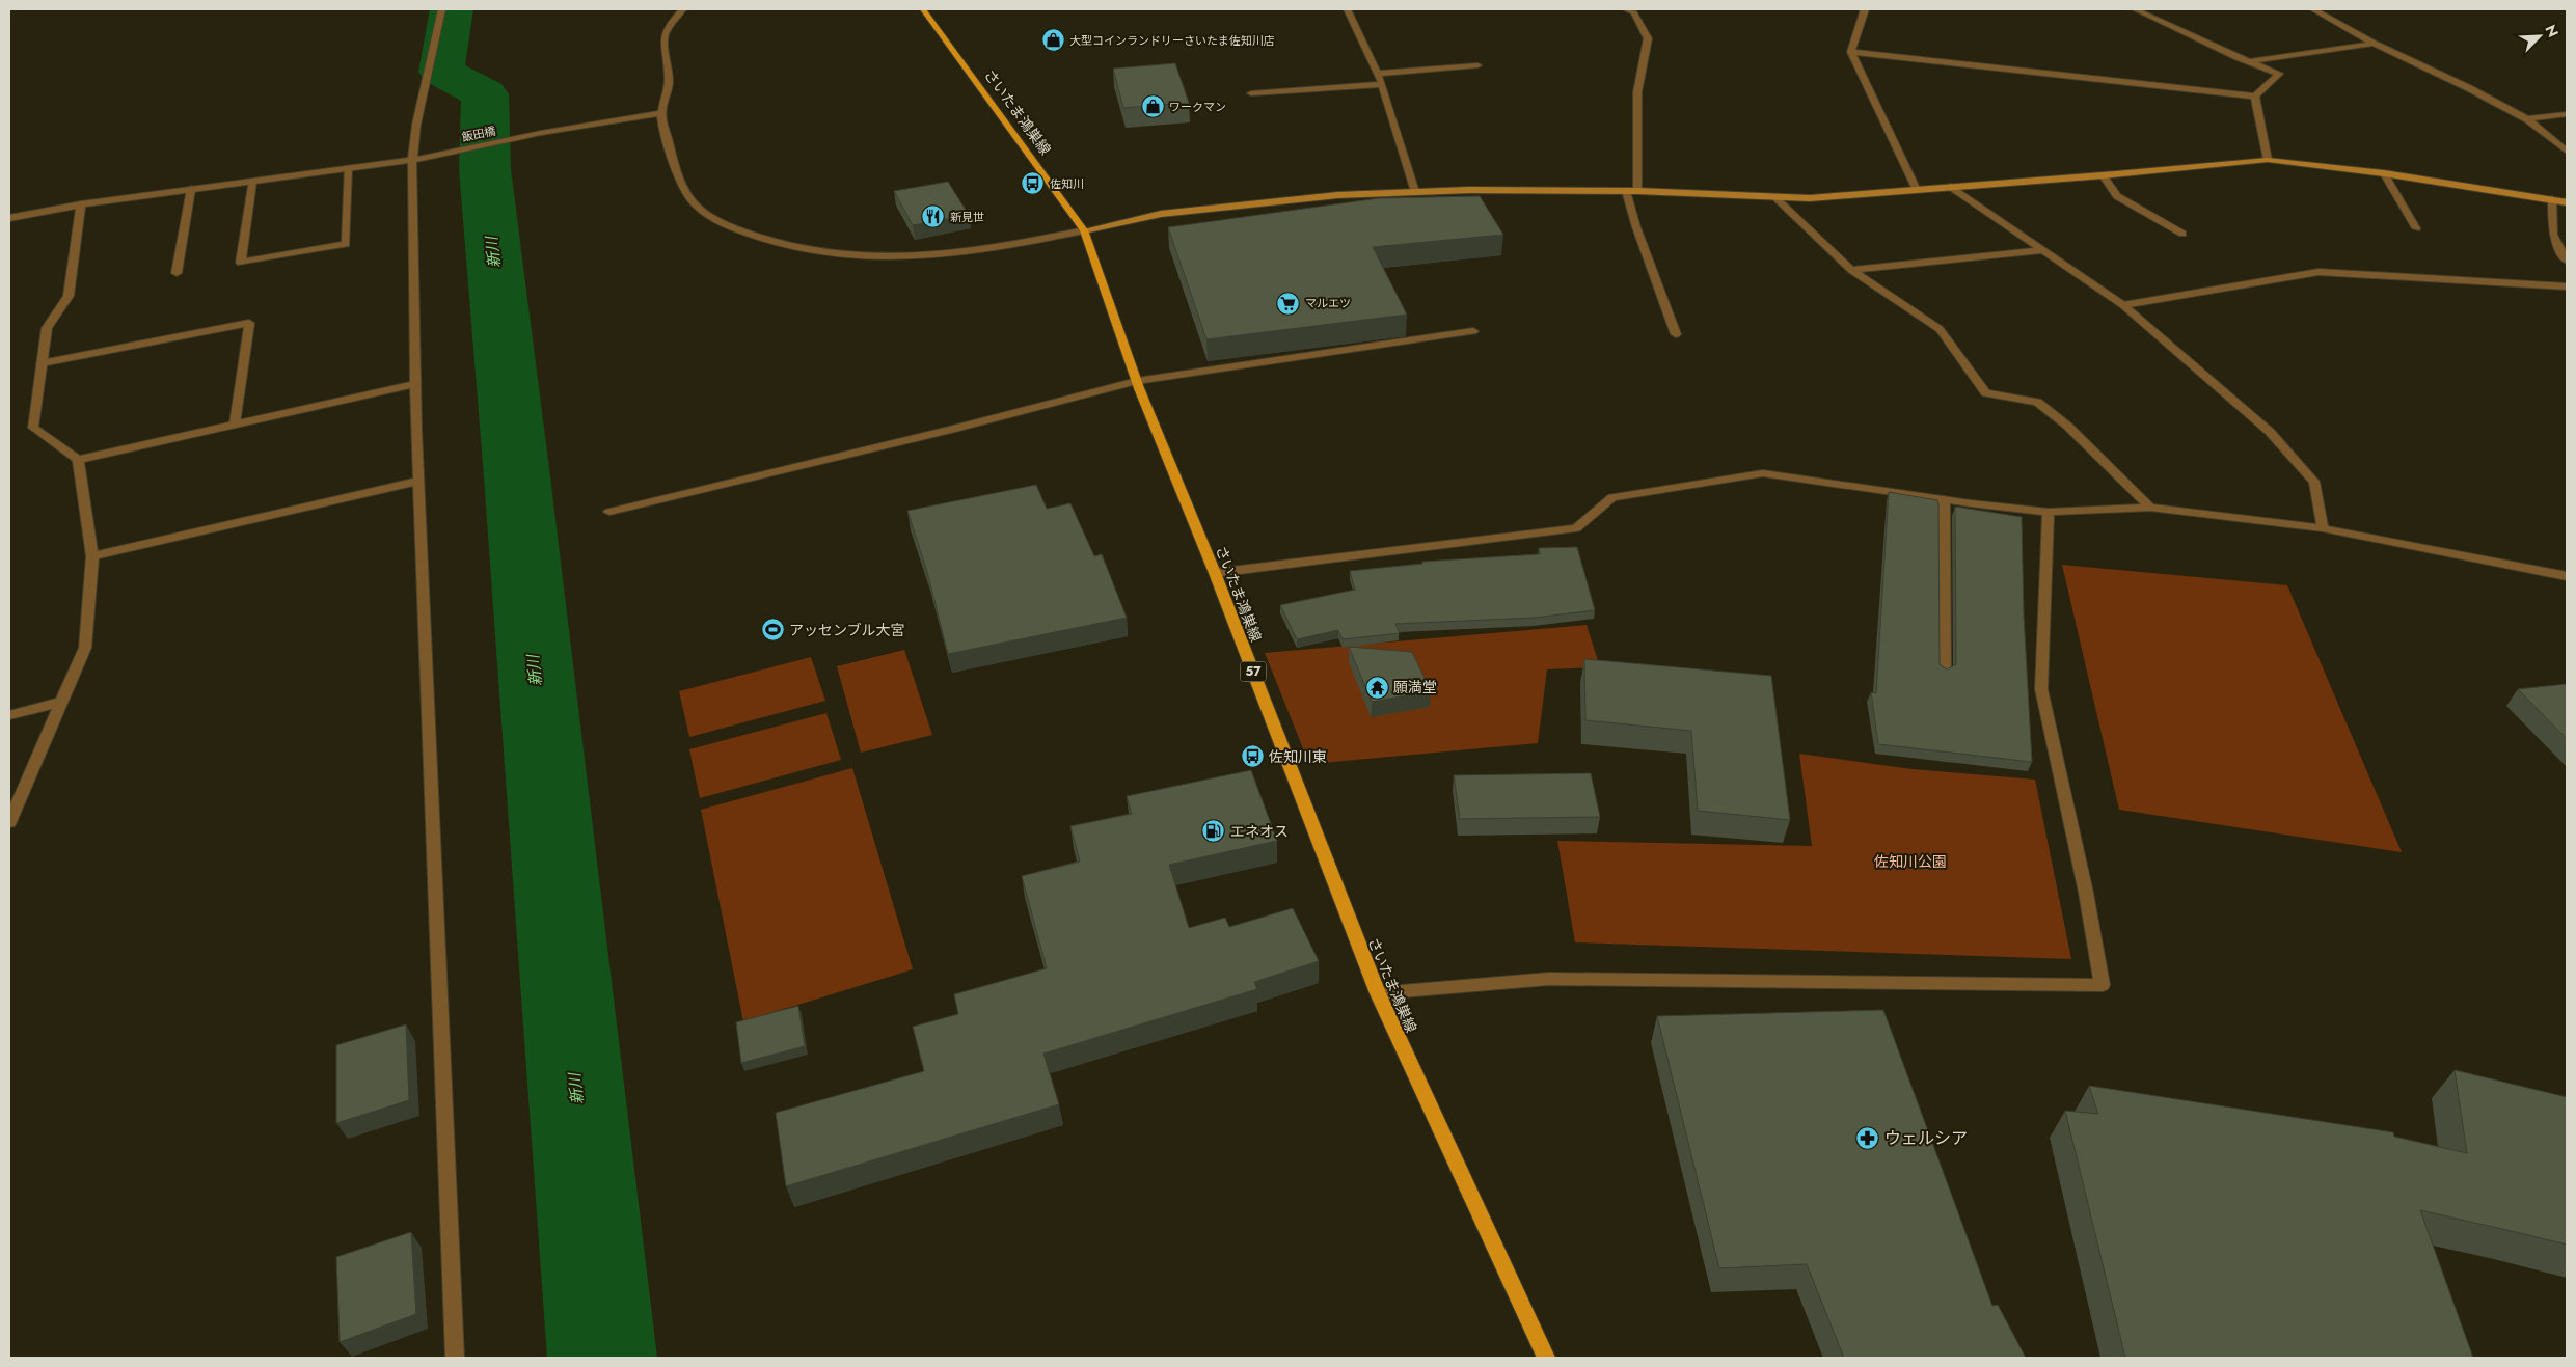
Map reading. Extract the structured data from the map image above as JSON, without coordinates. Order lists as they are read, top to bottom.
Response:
{
  "streets": {
    "main road": ["さいたま鴻巣線", "57"],
    "street": ["飯田橋"]
  },
  "water": ["新川"],
  "parks": ["佐知川公園"],
  "places": {
    "shop": ["大型コインランドリーさいたま佐知川店", "ワークマン"],
    "bus stop": ["佐知川", "佐知川東"],
    "restaurant": ["新見世"],
    "supermarket": ["マルエツ"],
    "sports": ["アッセンブル大宮"],
    "temple": ["願満堂"],
    "fuel station": ["エネオス"],
    "pharmacy": ["ウェルシア"]
  },
  "north": "top right"
}
